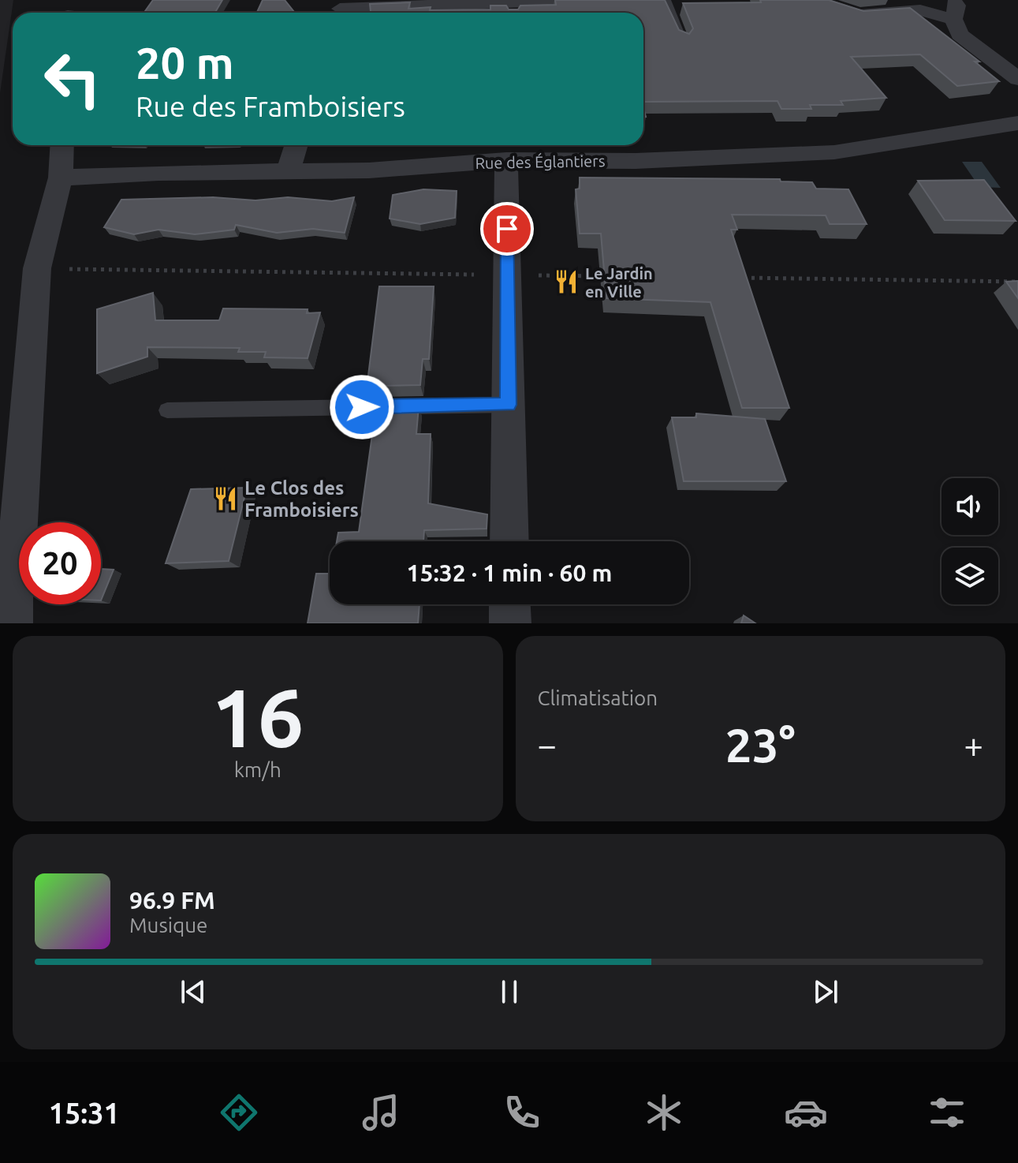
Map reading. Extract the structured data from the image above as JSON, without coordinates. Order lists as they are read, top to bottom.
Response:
{
  "streets": {
    "street": ["Rue des Églantiers"]
  },
  "places": {
    "restaurant": ["Le Jardin en Ville", "Le Clos des Framboisiers"]
  },
  "page": {
    "turn": ["20 m", "Rue des Framboisiers"],
    "limit": "20",
    "trip": "15:32 · 1 min · 60 m",
    "tile": [
      ["16", "km/h"],
      "Climatisation"
    ],
    "heat": ["−", "23°", "+"],
    "song": ["96.9 FM", "Musique"],
    "tabs": "15:31"
  }
}
